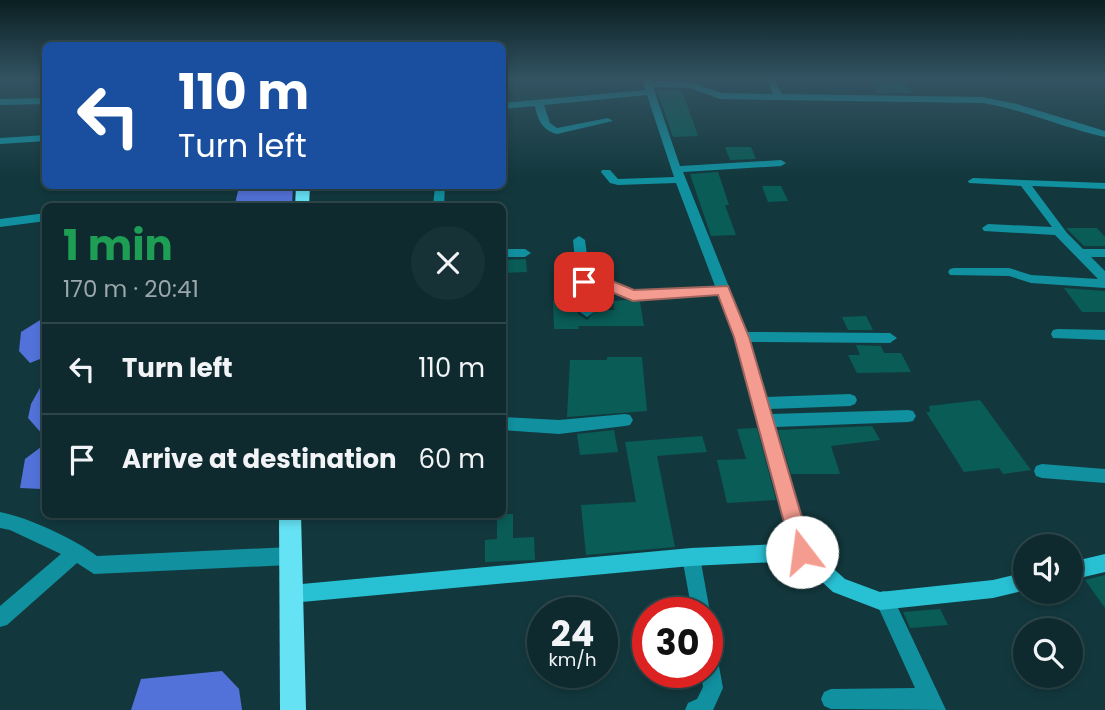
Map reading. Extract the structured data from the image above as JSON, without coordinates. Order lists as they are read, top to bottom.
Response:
{
  "page": {
    "turn": ["110 m", "Turn left"],
    "heading": ["1 min", "170 m · 20:41"],
    "list": [
      {
        "name": "Turn left",
        "value": "110 m"
      },
      {
        "name": "Arrive at destination",
        "value": "60 m"
      }
    ],
    "speed": "24 km/h",
    "limit": "30"
  }
}
